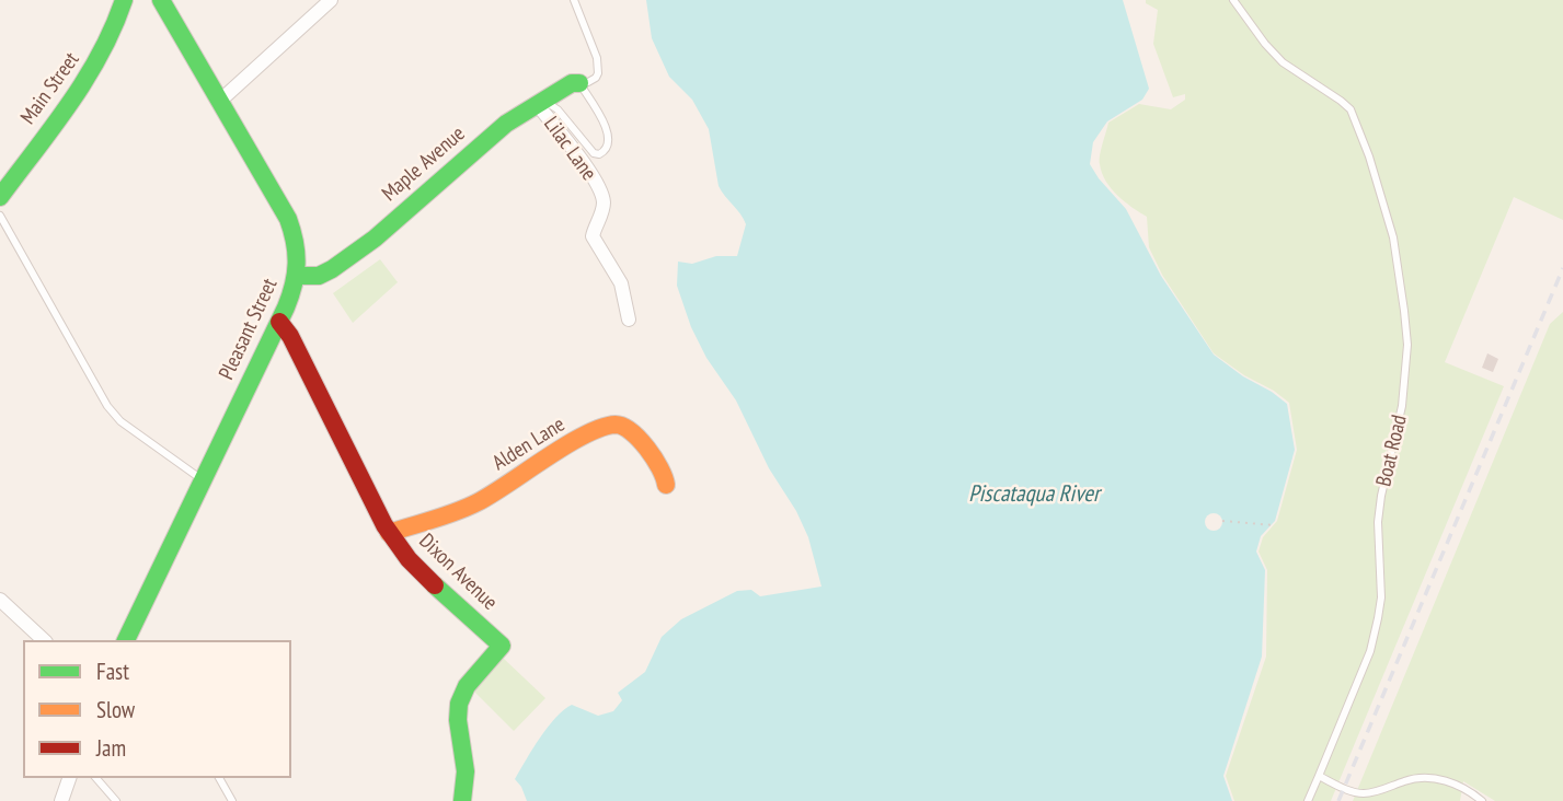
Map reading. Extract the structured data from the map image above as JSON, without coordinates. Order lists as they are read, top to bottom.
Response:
{
  "streets": {
    "street": [
      "Main Street",
      "Lilac Lane",
      "Maple Avenue",
      "Pleasant Street",
      "Alden Lane",
      "Dixon Avenue"
    ],
    "lane": ["Boat Road"]
  },
  "crossings": [
    ["Lilac Lane", "Maple Avenue"],
    ["Maple Avenue", "Pleasant Street"],
    ["Pleasant Street", "Dixon Avenue"],
    ["Alden Lane", "Dixon Avenue"]
  ],
  "water": ["Piscataqua River"],
  "legend": ["Fast", "Slow", "Jam"]
}
